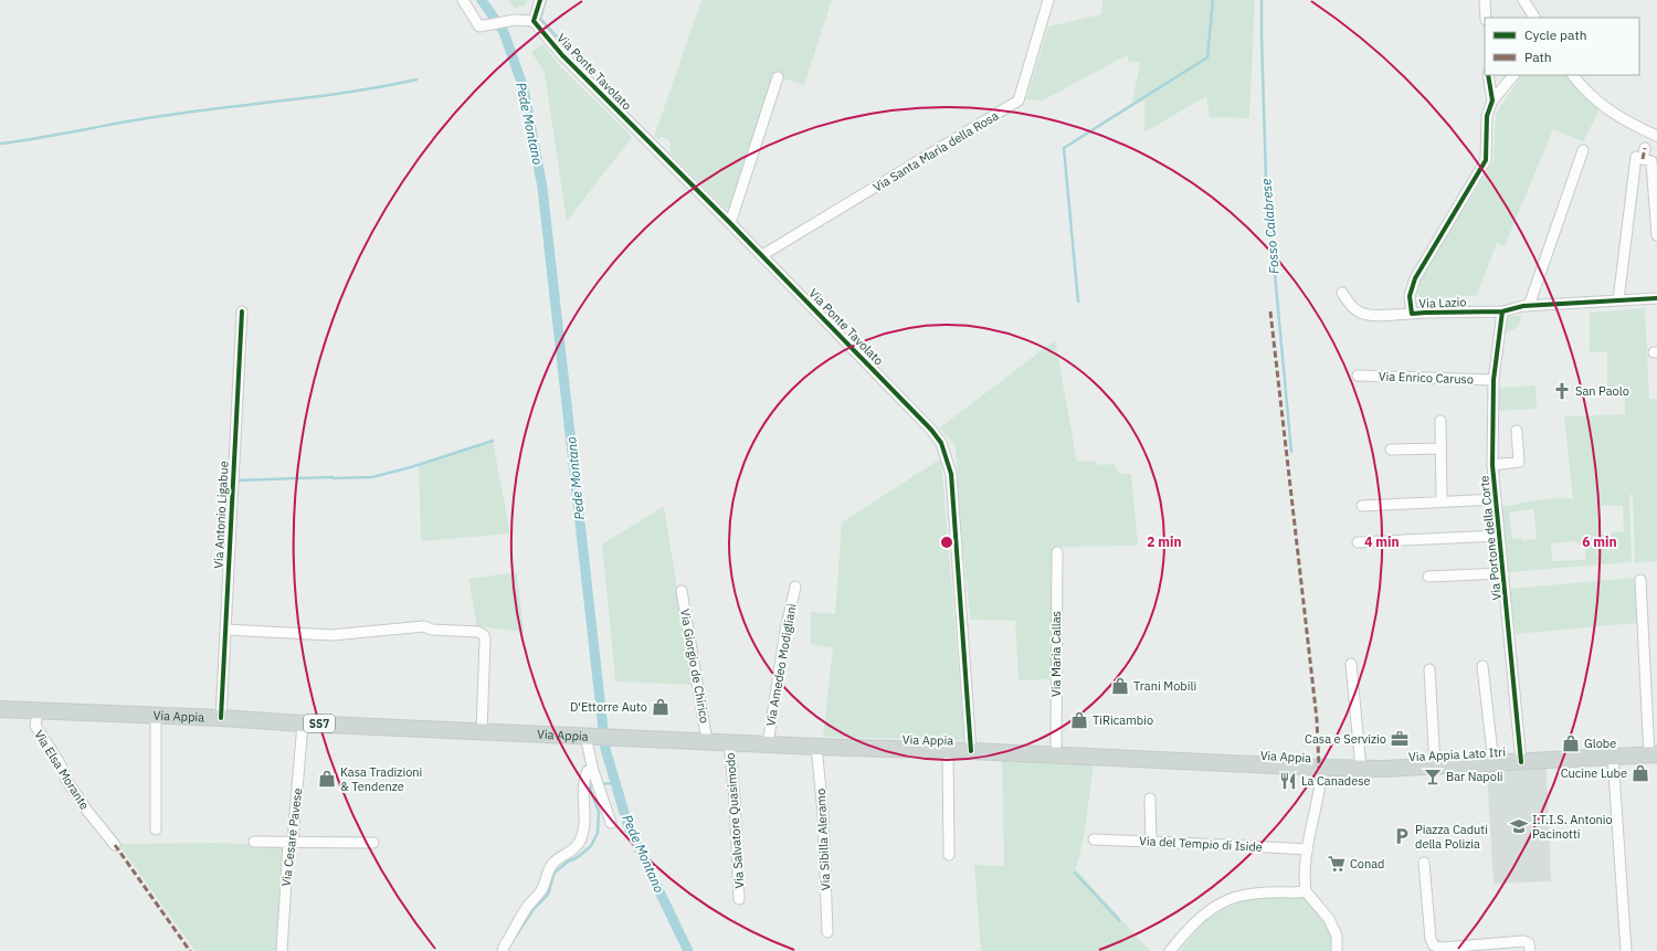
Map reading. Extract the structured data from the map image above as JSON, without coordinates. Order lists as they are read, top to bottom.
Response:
{
  "streets": {
    "main road": ["Via Appia", "SS7", "Via Appia Lato Itri"],
    "street": [
      "Via Ponte Tavolato",
      "Via Santa Maria della Rosa",
      "Via Lazio",
      "Via Enrico Caruso",
      "Via Antonio Ligabue",
      "Via Portone della Corte",
      "Via Maria Callas",
      "Via Amedeo Modigliani",
      "Via Giorgio de Chirico",
      "Via Elsa Morante",
      "Via Salvatore Quasimodo",
      "Via Cesare Pavese",
      "Via Sibilla Aleramo",
      "Via del Tempio di Iside"
    ]
  },
  "crossings": [
    ["Via Ponte Tavolato", "Via Santa Maria della Rosa"],
    ["Via Ponte Tavolato", "Via Appia"],
    ["Via Lazio", "Via Portone della Corte"],
    ["Via Enrico Caruso", "Via Portone della Corte"],
    ["Via Antonio Ligabue", "Via Appia"],
    ["Via Portone della Corte", "Via Appia Lato Itri"],
    ["Via Maria Callas", "Via Appia"],
    ["Via Amedeo Modigliani", "Via Appia"],
    ["Via Giorgio de Chirico", "Via Appia"],
    ["Via Appia", "Via Appia Lato Itri"],
    ["Via Appia", "Via Elsa Morante"],
    ["Via Appia", "Via Salvatore Quasimodo"],
    ["Via Appia", "Via Cesare Pavese"],
    ["Via Appia", "Via Sibilla Aleramo"]
  ],
  "water": ["Pede Montano", "Fosso Calabrese"],
  "places": {
    "church": ["San Paolo"],
    "shop": [
      "Trani Mobili",
      "D'Ettorre Auto",
      "TiRicambio",
      "Globe",
      "Cucine Lube",
      "Kasa Tradizioni & Tendenze"
    ],
    "office": ["Casa e Servizio"],
    "bar": ["Bar Napoli"],
    "restaurant": ["La Canadese"],
    "school or university": ["I.T.I.S. Antonio Pacinotti"],
    "parking": ["Piazza Caduti della Polizia"],
    "supermarket": ["Conad"]
  },
  "legend": ["Cycle path", "Path"],
  "rings": ["2 min", "4 min", "6 min"]
}
